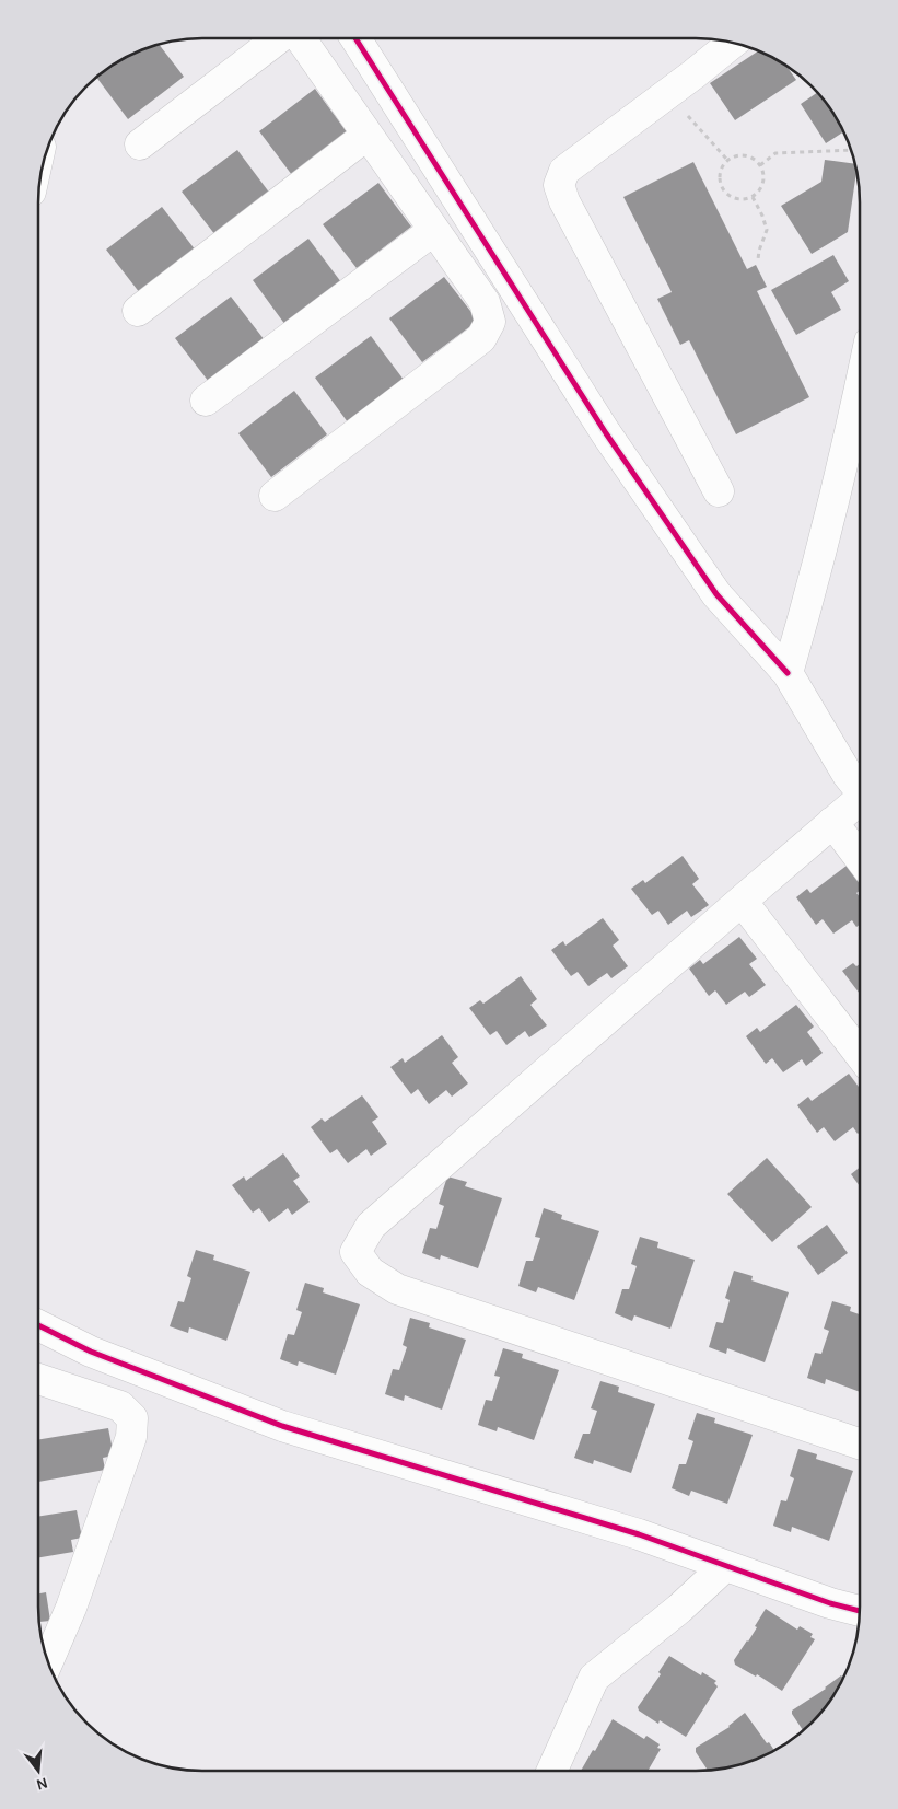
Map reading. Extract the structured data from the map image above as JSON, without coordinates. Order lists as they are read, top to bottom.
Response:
{
  "north": "bottom"
}
